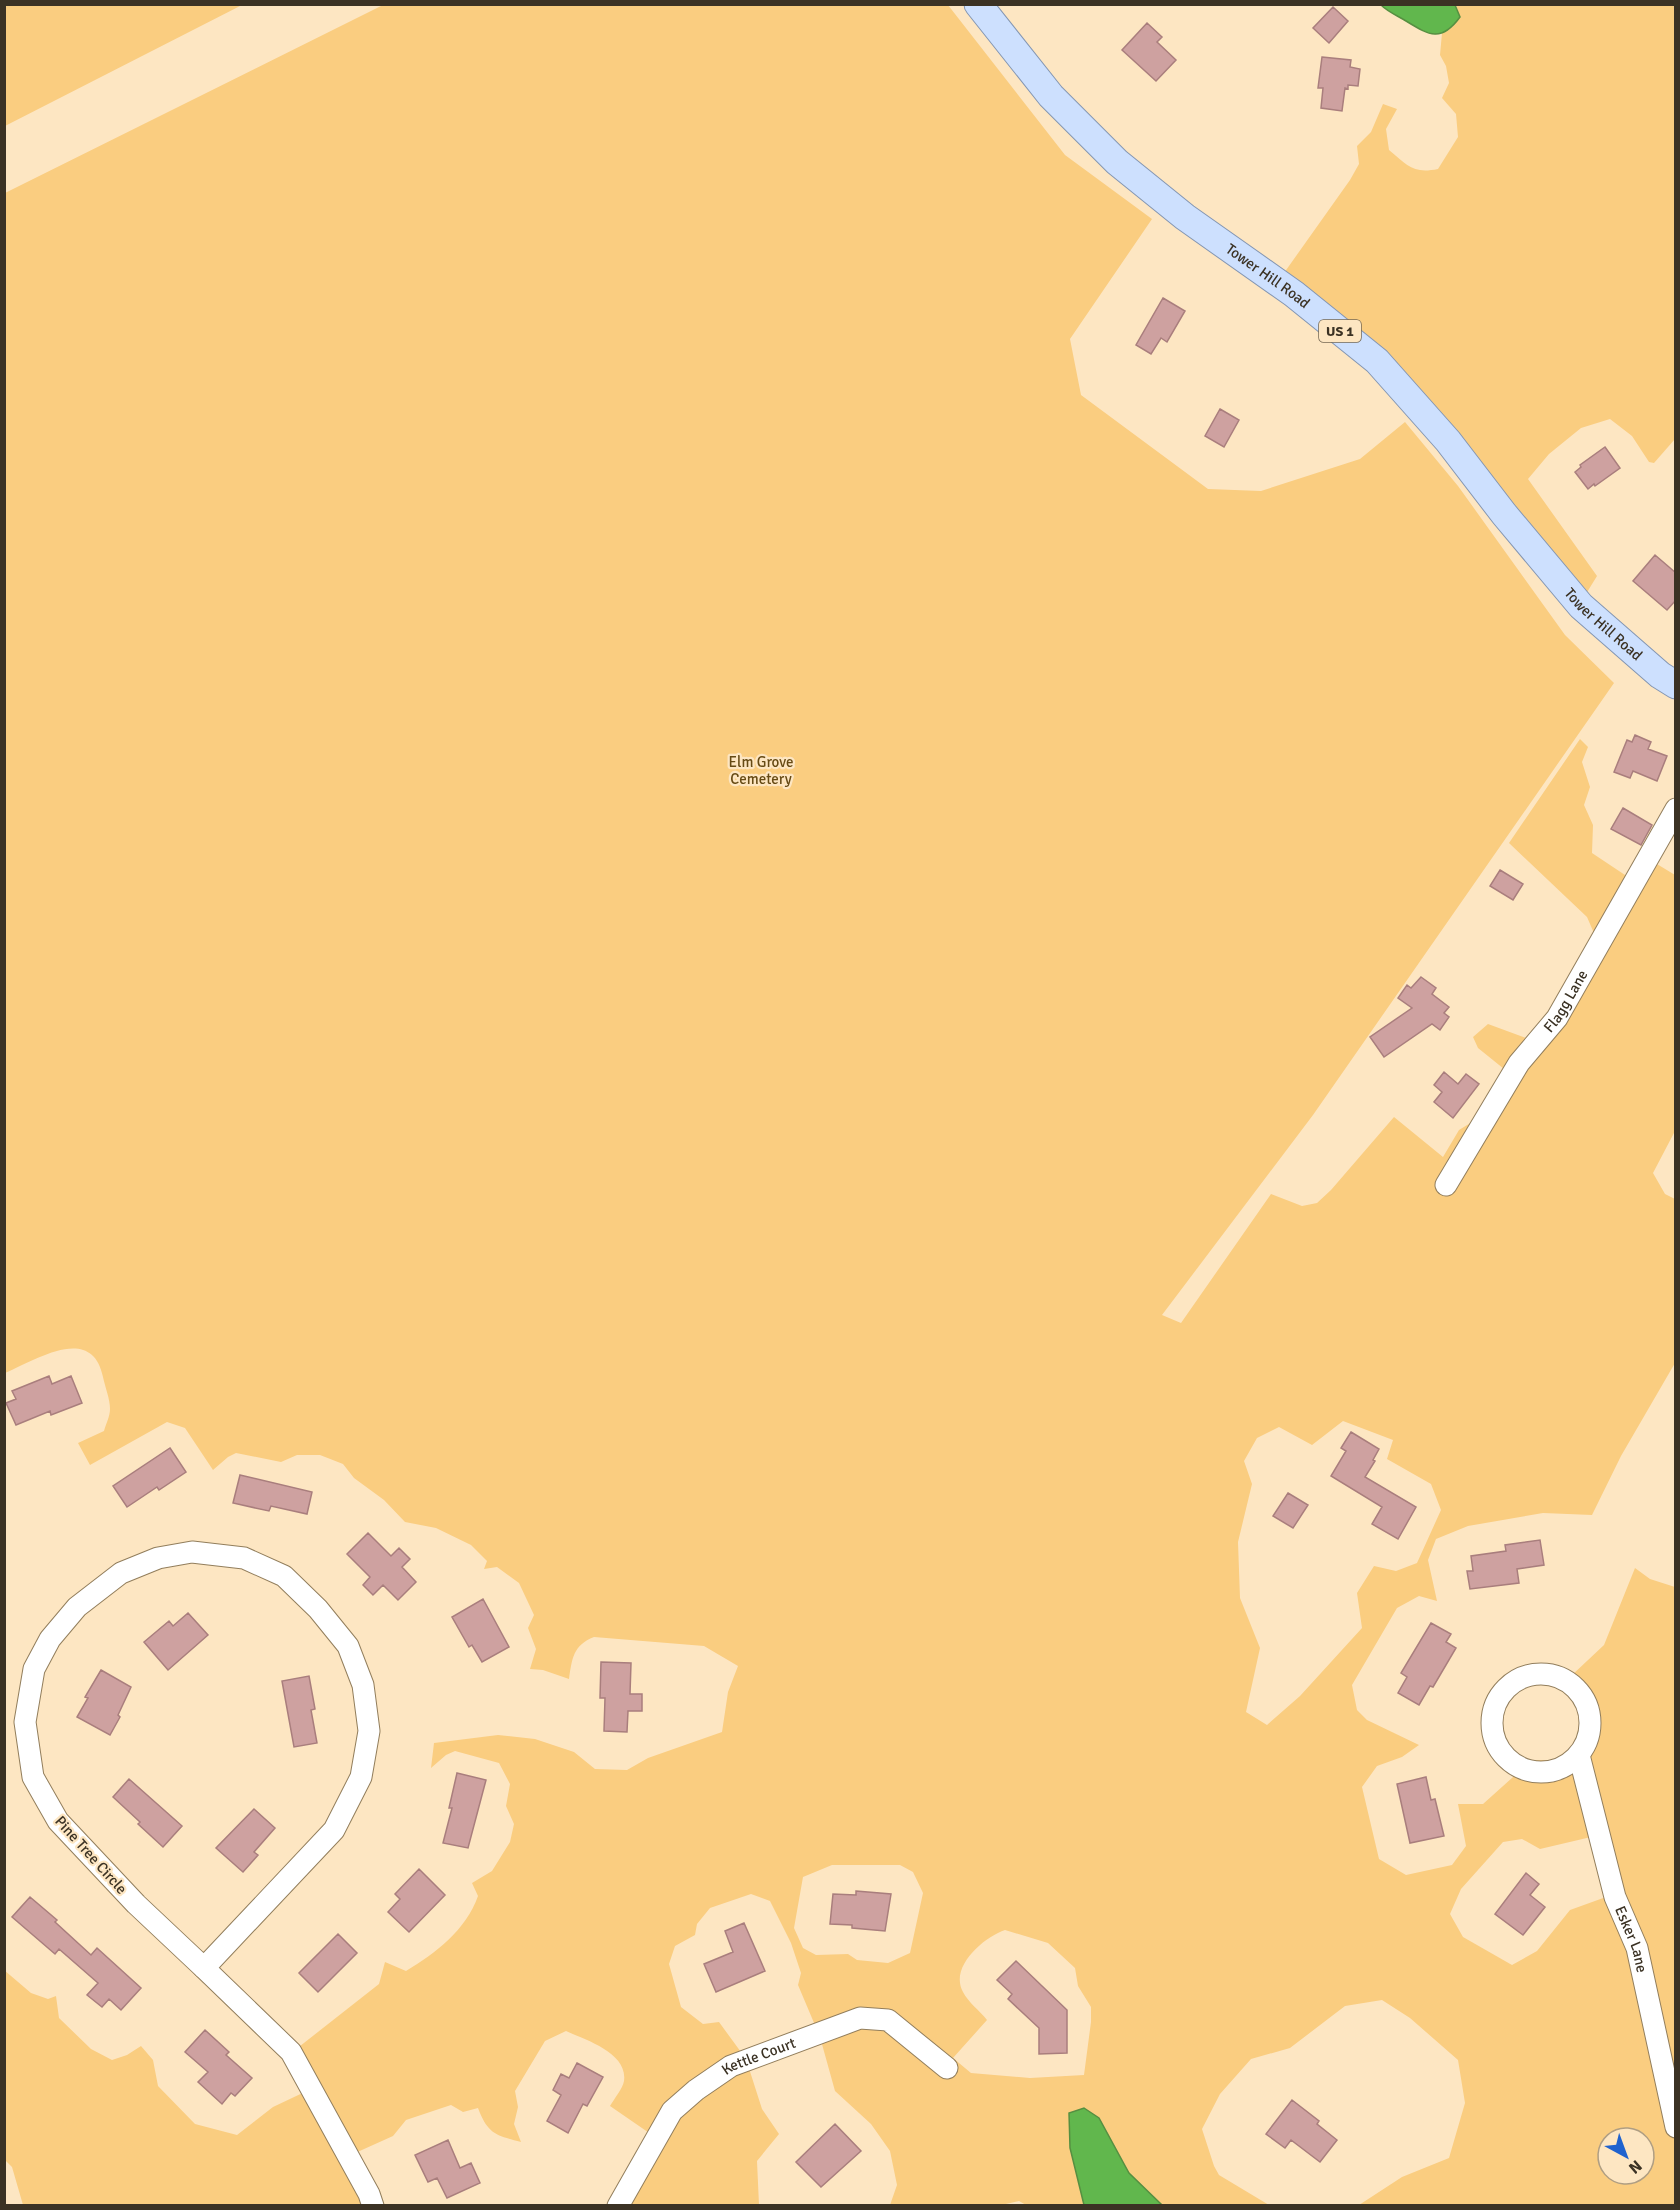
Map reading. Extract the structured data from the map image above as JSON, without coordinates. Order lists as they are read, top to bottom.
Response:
{
  "streets": {
    "main road": ["Tower Hill Road", "US 1"],
    "street": [
      "Flagg Lane",
      "Pine Tree Circle",
      "Esker Lane",
      "Kettle Court"
    ]
  },
  "parks": ["Elm Grove Cemetery"],
  "north": "bottom right"
}
